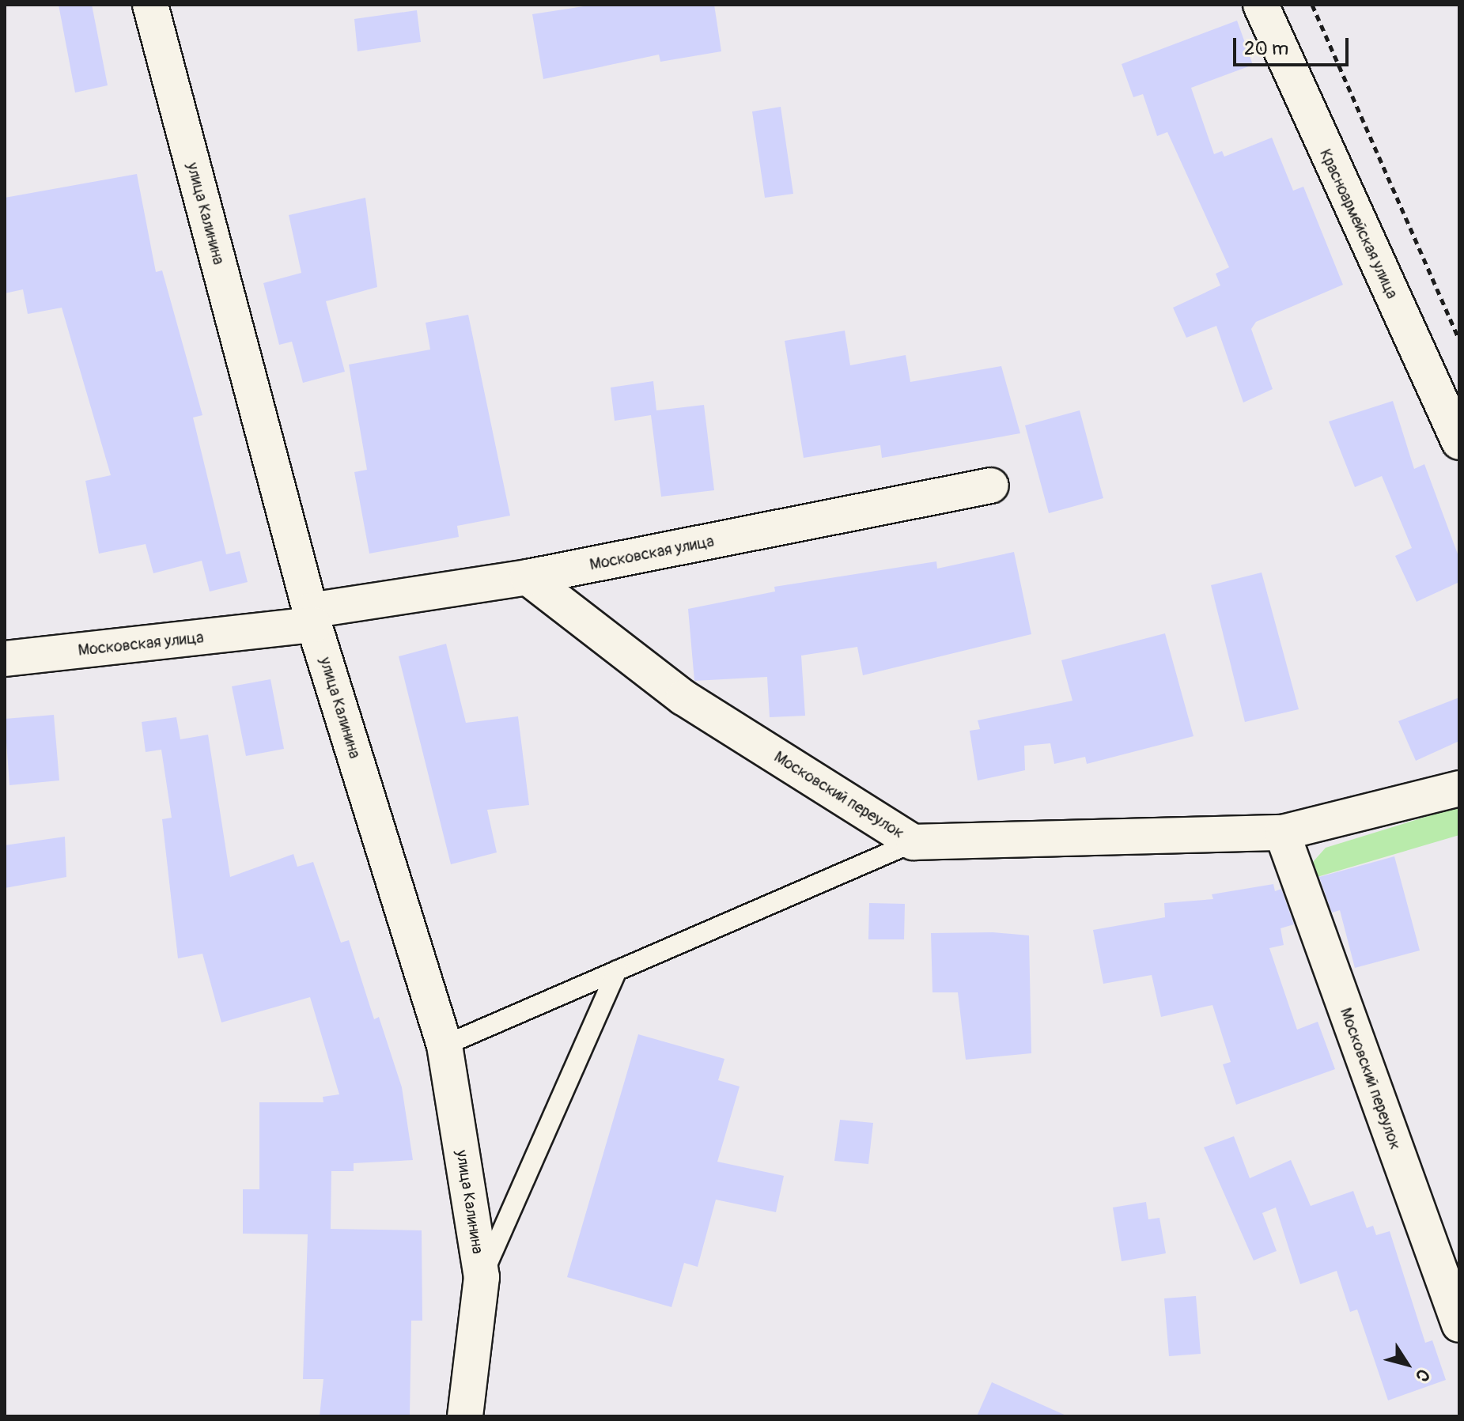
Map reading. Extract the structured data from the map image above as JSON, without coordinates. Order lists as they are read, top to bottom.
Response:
{
  "streets": {
    "street": [
      "улица Калинина",
      "Красноармейская улица",
      "Московская улица",
      "Московский переулок"
    ]
  },
  "crossings": [
    ["улица Калинина", "Московская улица"],
    ["Московская улица", "Московский переулок"]
  ],
  "scale_bar": "20 m",
  "north": "bottom right"
}
